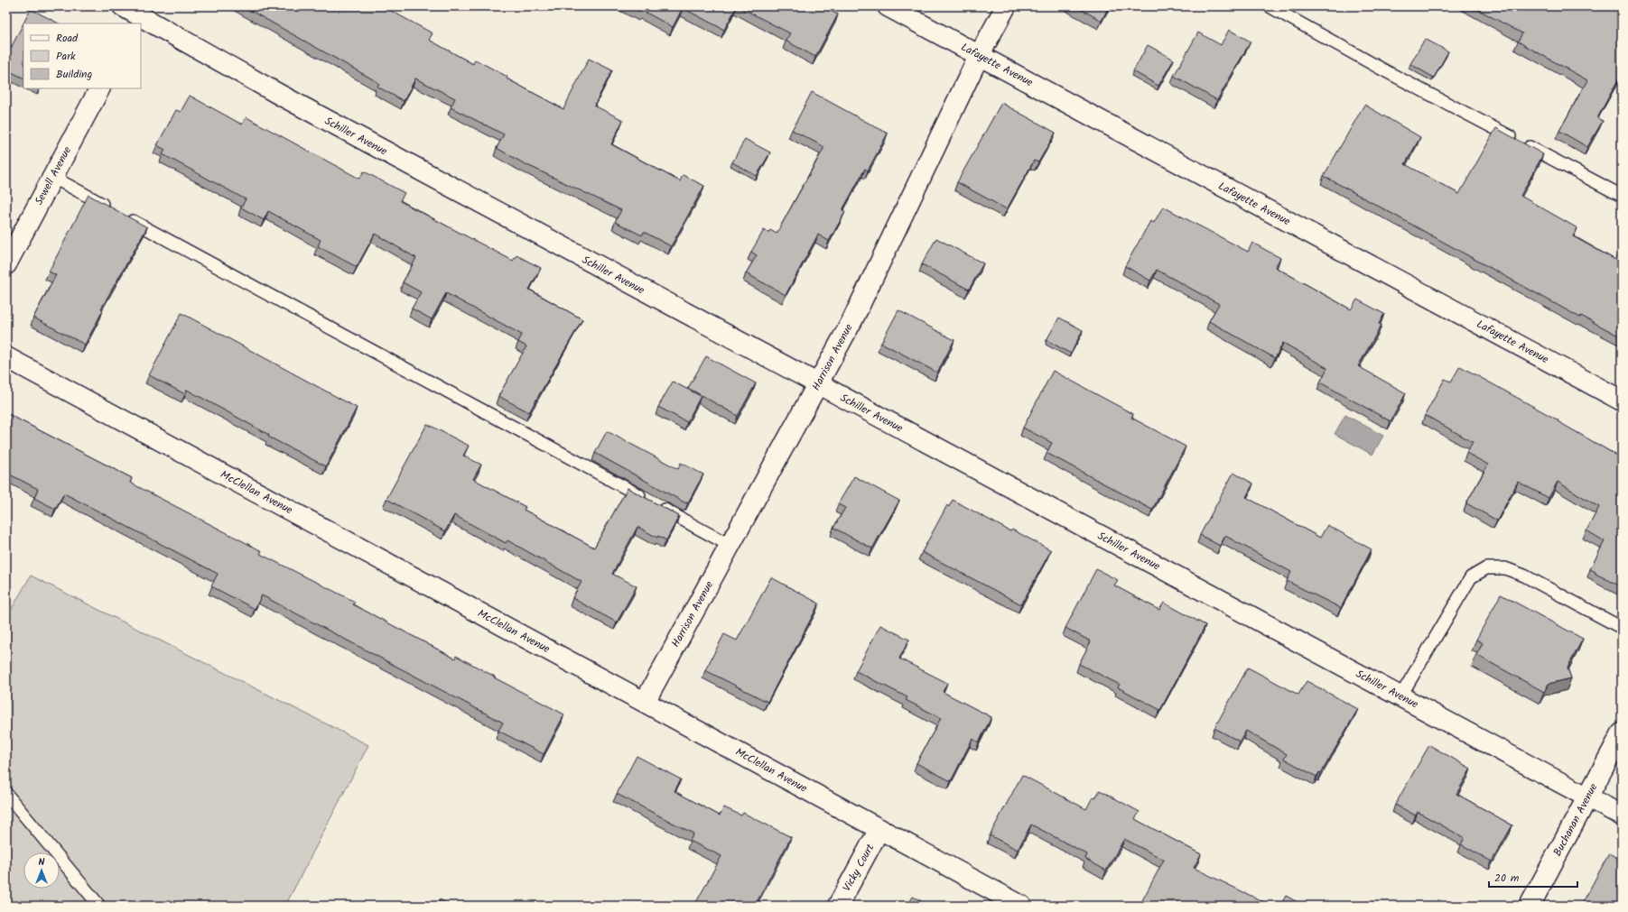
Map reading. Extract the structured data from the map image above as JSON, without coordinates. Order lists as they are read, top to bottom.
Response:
{
  "streets": {
    "street": [
      "Lafayette Avenue",
      "Schiller Avenue",
      "Sewell Avenue",
      "Harrison Avenue",
      "McClellan Avenue",
      "Buchanan Avenue",
      "Vicky Court"
    ]
  },
  "crossings": [
    ["Lafayette Avenue", "Harrison Avenue"],
    ["Schiller Avenue", "Harrison Avenue"],
    ["Schiller Avenue", "Buchanan Avenue"],
    ["Harrison Avenue", "McClellan Avenue"],
    ["McClellan Avenue", "Vicky Court"]
  ],
  "legend": ["Road", "Park", "Building"],
  "scale_bar": "20 m",
  "north": "top"
}
